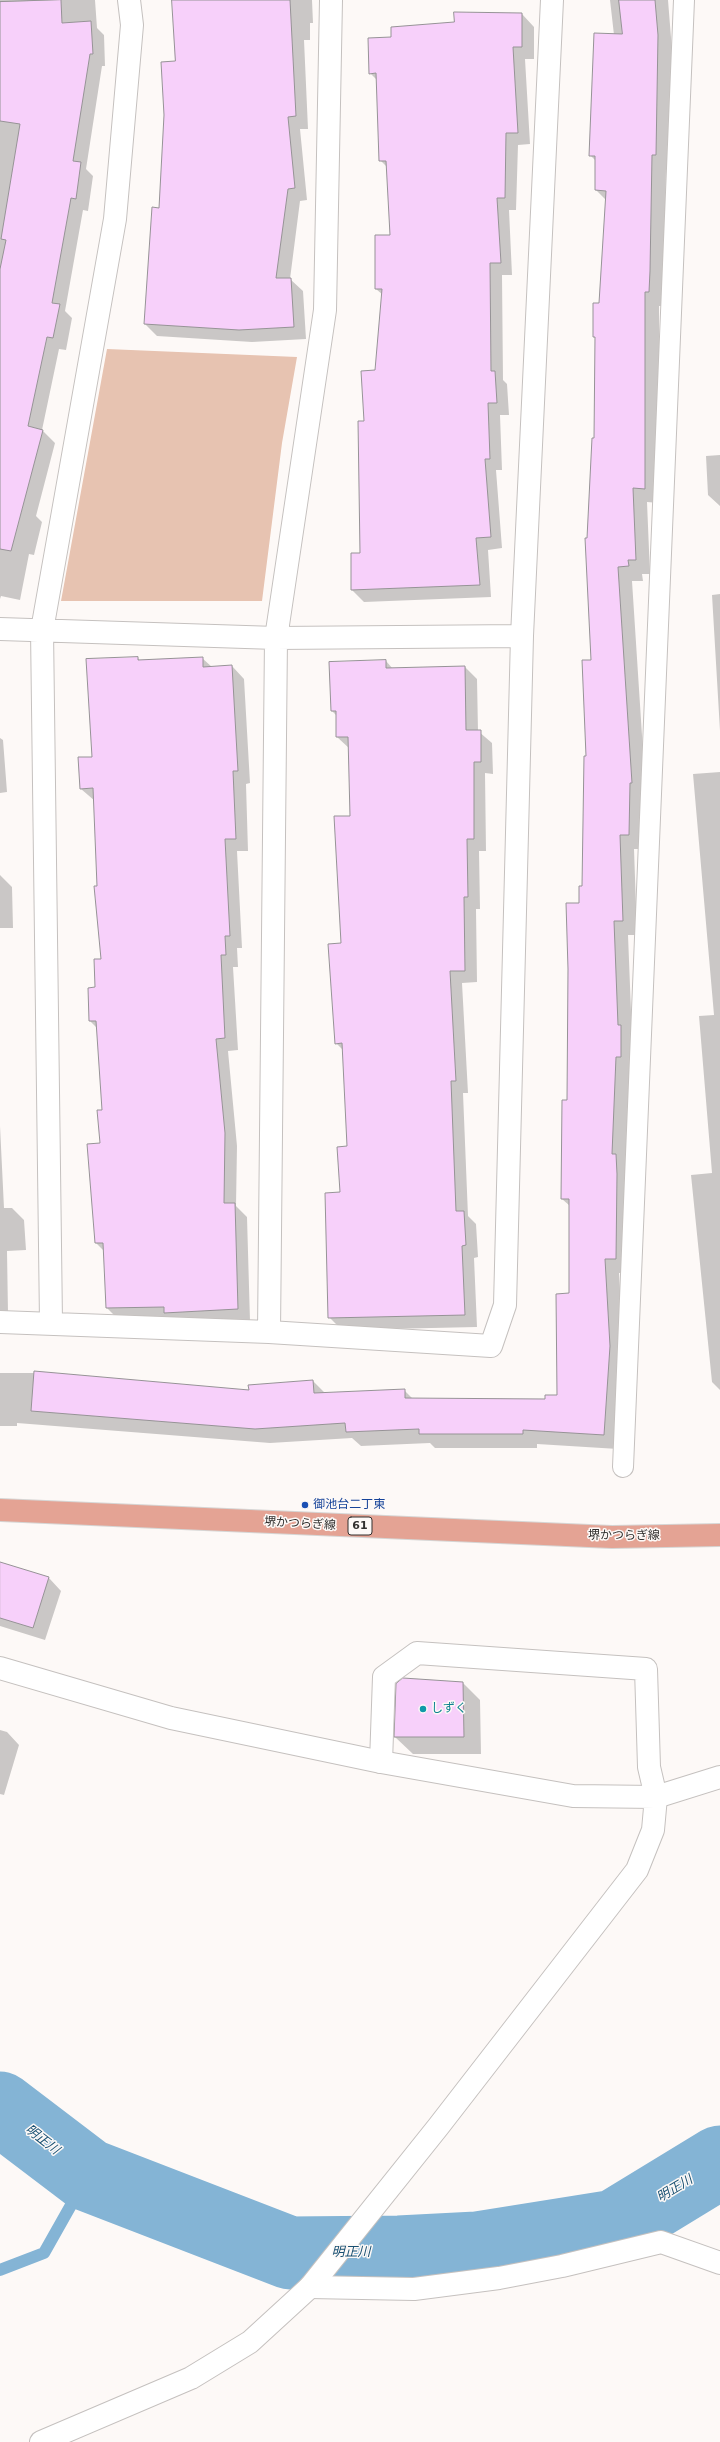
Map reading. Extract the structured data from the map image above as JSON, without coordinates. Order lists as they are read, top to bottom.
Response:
{
  "streets": {
    "main road": ["堺かつらぎ線", "61"]
  },
  "water": ["明正川"],
  "places": ["御池台二丁東", "しずく"]
}
